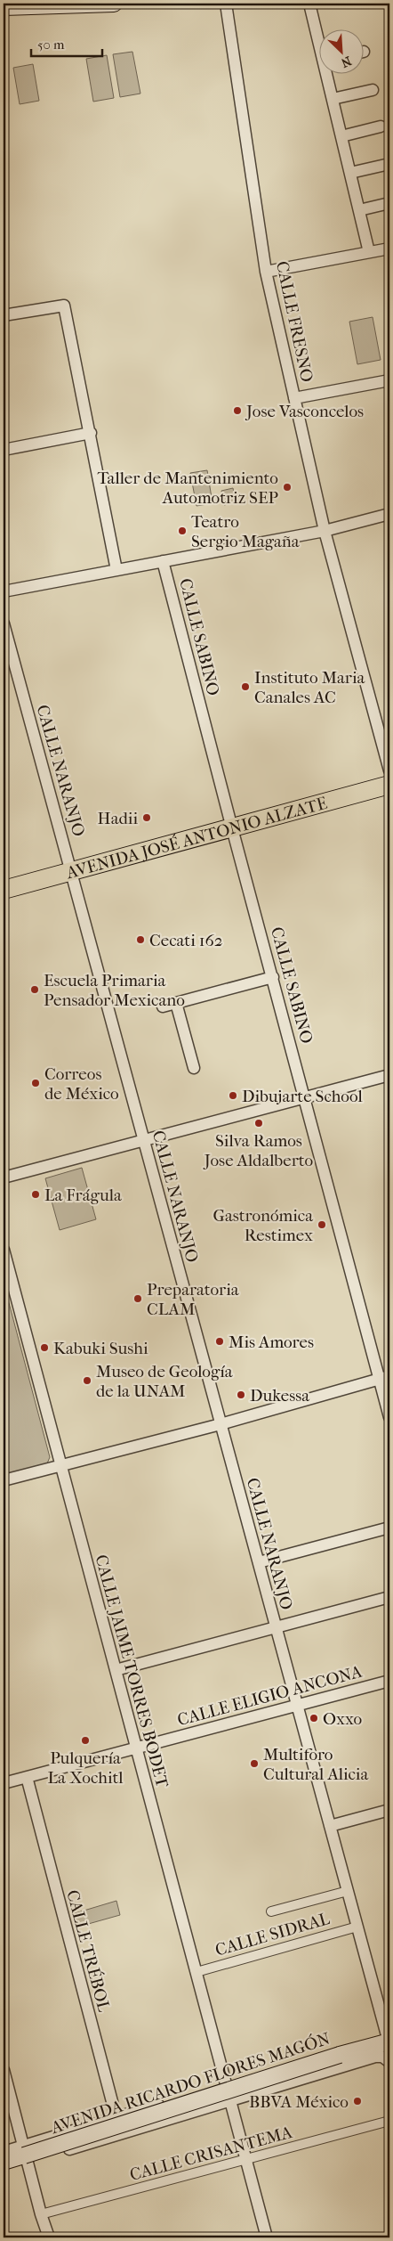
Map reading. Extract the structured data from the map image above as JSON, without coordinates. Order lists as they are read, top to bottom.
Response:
{
  "streets": {
    "main road": ["AVENIDA JOSÉ ANTONIO ALZATE", "AVENIDA RICARDO FLORES MAGÓN"],
    "street": [
      "CALLE FRESNO",
      "CALLE SABINO",
      "CALLE NARANJO",
      "CALLE JAIME TORRES BODET",
      "CALLE ELIGIO ANCONA",
      "CALLE SIDRAL",
      "CALLE TRÉBOL",
      "CALLE CRISANTEMA"
    ]
  },
  "crossings": [
    ["CALLE SABINO", "AVENIDA JOSÉ ANTONIO ALZATE"],
    ["CALLE NARANJO", "AVENIDA JOSÉ ANTONIO ALZATE"],
    ["CALLE NARANJO", "CALLE ELIGIO ANCONA"],
    ["CALLE NARANJO", "CALLE SIDRAL"],
    ["CALLE NARANJO", "AVENIDA RICARDO FLORES MAGÓN"],
    ["CALLE JAIME TORRES BODET", "CALLE ELIGIO ANCONA"],
    ["CALLE JAIME TORRES BODET", "CALLE SIDRAL"],
    ["CALLE JAIME TORRES BODET", "AVENIDA RICARDO FLORES MAGÓN"],
    ["CALLE JAIME TORRES BODET", "CALLE CRISANTEMA"],
    ["CALLE ELIGIO ANCONA", "CALLE TRÉBOL"],
    ["CALLE TRÉBOL", "AVENIDA RICARDO FLORES MAGÓN"]
  ],
  "places": [
    "Jose Vasconcelos",
    "Taller de Mantenimiento Automotriz SEP",
    "Teatro Sergio Magaña",
    "Instituto Maria Canales AC",
    "Hadii",
    "Cecati 162",
    "Escuela Primaria Pensador Mexicano",
    "Correos de México",
    "Dibujarte School",
    "Silva Ramos Jose Aldalberto",
    "La Frágula",
    "Gastronómica Restimex",
    "Preparatoria CLAM",
    "Mis Amores",
    "Kabuki Sushi",
    "Museo de Geología de la UNAM",
    "Dukessa",
    "Oxxo",
    "Pulquería La Xochitl",
    "Multiforo Cultural Alicia",
    "BBVA México"
  ],
  "scale_bar": "50 m",
  "north": "bottom right"
}
